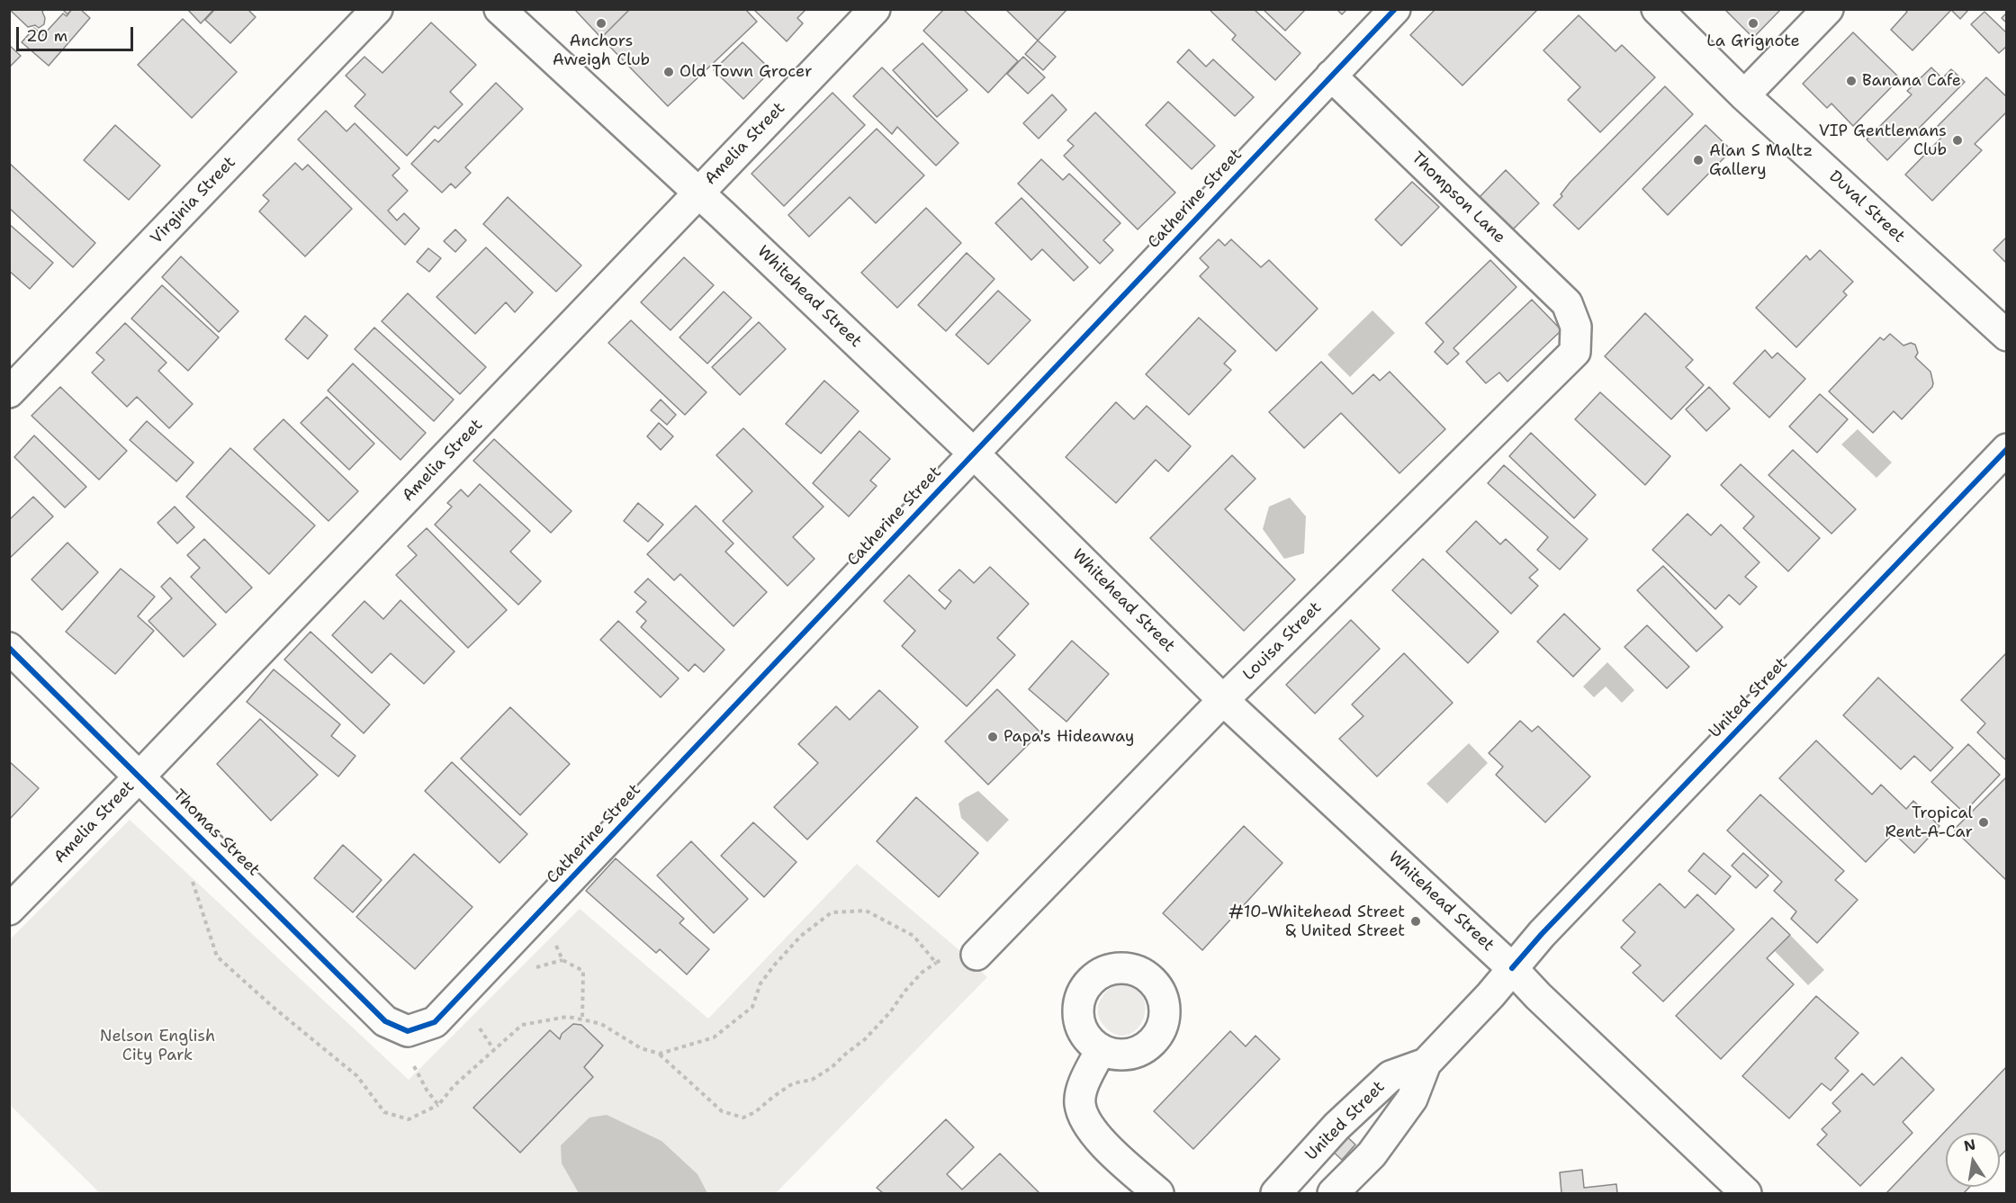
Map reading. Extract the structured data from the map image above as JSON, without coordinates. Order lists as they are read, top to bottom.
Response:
{
  "streets": {
    "street": [
      "Amelia Street",
      "Thompson Lane",
      "Catherine Street",
      "Virginia Street",
      "Duval Street",
      "Whitehead Street",
      "Louisa Street",
      "United Street",
      "Thomas Street"
    ]
  },
  "crossings": [
    ["Amelia Street", "Whitehead Street"],
    ["Amelia Street", "Thomas Street"],
    ["Thompson Lane", "Catherine Street"],
    ["Thompson Lane", "Louisa Street"],
    ["Catherine Street", "Whitehead Street"],
    ["Catherine Street", "Thomas Street"],
    ["Whitehead Street", "Louisa Street"],
    ["Whitehead Street", "United Street"]
  ],
  "parks": ["Nelson English City Park"],
  "places": [
    "Anchors Aweigh Club",
    "La Grignote",
    "Old Town Grocer",
    "Banana Cafe",
    "VIP Gentlemans Club",
    "Alan S Maltz Gallery",
    "Papa's Hideaway",
    "Tropical Rent-A-Car",
    "#10-Whitehead Street & United Street"
  ],
  "scale_bar": "20 m",
  "north": "top"
}
